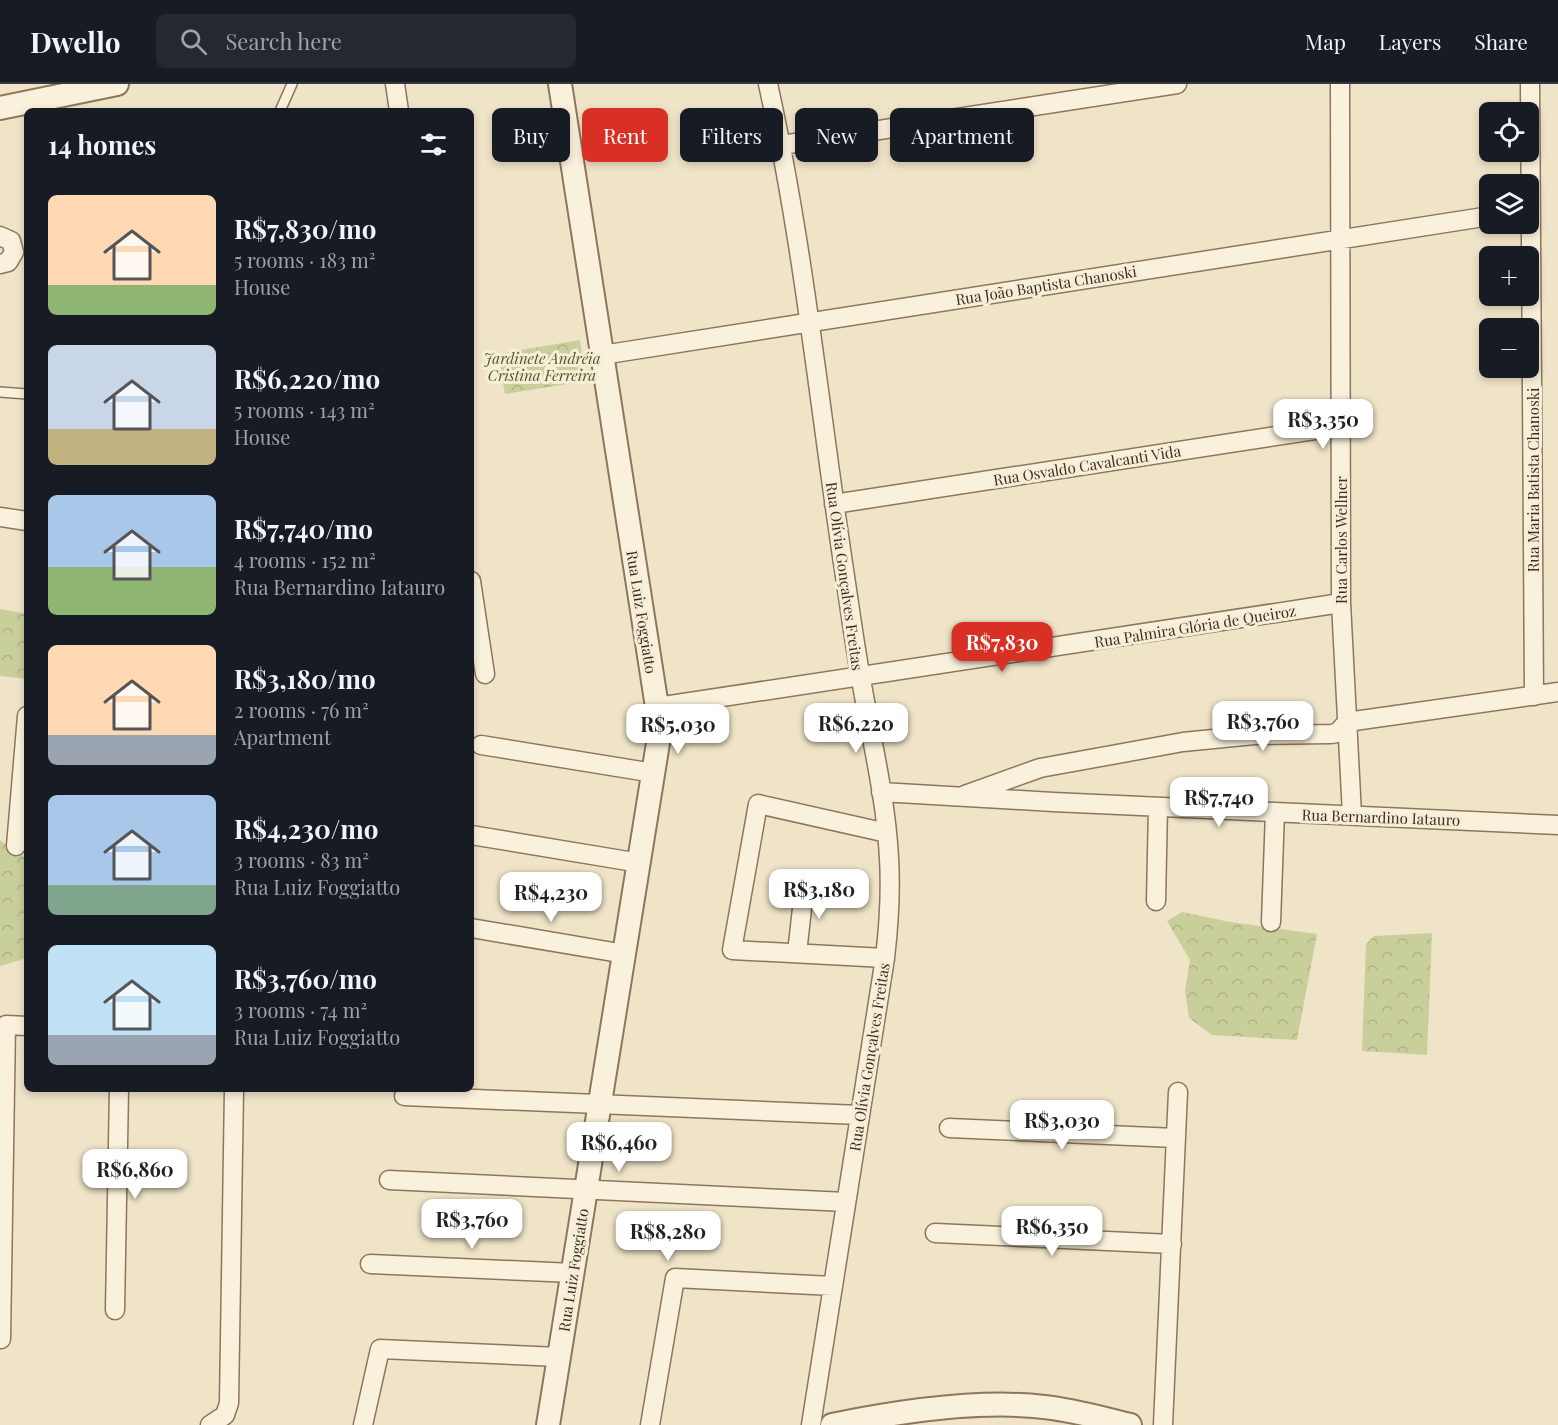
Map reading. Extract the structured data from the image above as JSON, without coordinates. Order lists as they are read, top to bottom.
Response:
{
  "streets": {
    "street": [
      "Rua João Baptista Chanoski",
      "Rua Osvaldo Cavalcanti Vida",
      "Rua Maria Batista Chanoski",
      "Rua Carlos Wellner",
      "Rua Olívia Gonçalves Freitas",
      "Rua Luiz Foggiatto",
      "Rua Palmira Glória de Queiroz",
      "Rua Bernardino Iatauro"
    ]
  },
  "crossings": [
    ["Rua João Baptista Chanoski", "Rua Carlos Wellner"],
    ["Rua João Baptista Chanoski", "Rua Olívia Gonçalves Freitas"],
    ["Rua João Baptista Chanoski", "Rua Luiz Foggiatto"],
    ["Rua Osvaldo Cavalcanti Vida", "Rua Carlos Wellner"],
    ["Rua Osvaldo Cavalcanti Vida", "Rua Olívia Gonçalves Freitas"],
    ["Rua Carlos Wellner", "Rua Palmira Glória de Queiroz"],
    ["Rua Carlos Wellner", "Rua Bernardino Iatauro"],
    ["Rua Olívia Gonçalves Freitas", "Rua Palmira Glória de Queiroz"],
    ["Rua Olívia Gonçalves Freitas", "Rua Bernardino Iatauro"],
    ["Rua Luiz Foggiatto", "Rua Palmira Glória de Queiroz"]
  ],
  "parks": ["Jardinete Andréia Cristina Ferreira"],
  "page": {
    "header": "Dwello",
    "search": "Search here",
    "nav": ["Map", "Layers", "Share"],
    "map_buttons": ["+", "−"],
    "chip": [
      "Buy",
      "Rent",
      "Filters",
      "New",
      "Apartment"
    ],
    "heading": "14 homes",
    "list": [
      {
        "name": "R$7,830/mo",
        "note": "5 rooms · 183 m² · House"
      },
      {
        "name": "R$6,220/mo",
        "note": "5 rooms · 143 m² · House"
      },
      {
        "name": "R$7,740/mo",
        "note": "4 rooms · 152 m² · Rua Bernardino Iatauro"
      },
      {
        "name": "R$3,180/mo",
        "note": "2 rooms · 76 m² · Apartment"
      },
      {
        "name": "R$4,230/mo",
        "note": "3 rooms · 83 m² · Rua Luiz Foggiatto"
      },
      {
        "name": "R$3,760/mo",
        "note": "3 rooms · 74 m² · Rua Luiz Foggiatto"
      }
    ],
    "price": [
      "R$3,350",
      "R$7,830",
      "R$3,760",
      "R$6,220",
      "R$5,030",
      "R$7,740",
      "R$3,180",
      "R$4,230",
      "R$3,030",
      "R$6,460",
      "R$6,860",
      "R$3,760",
      "R$6,350",
      "R$8,280"
    ]
  }
}
